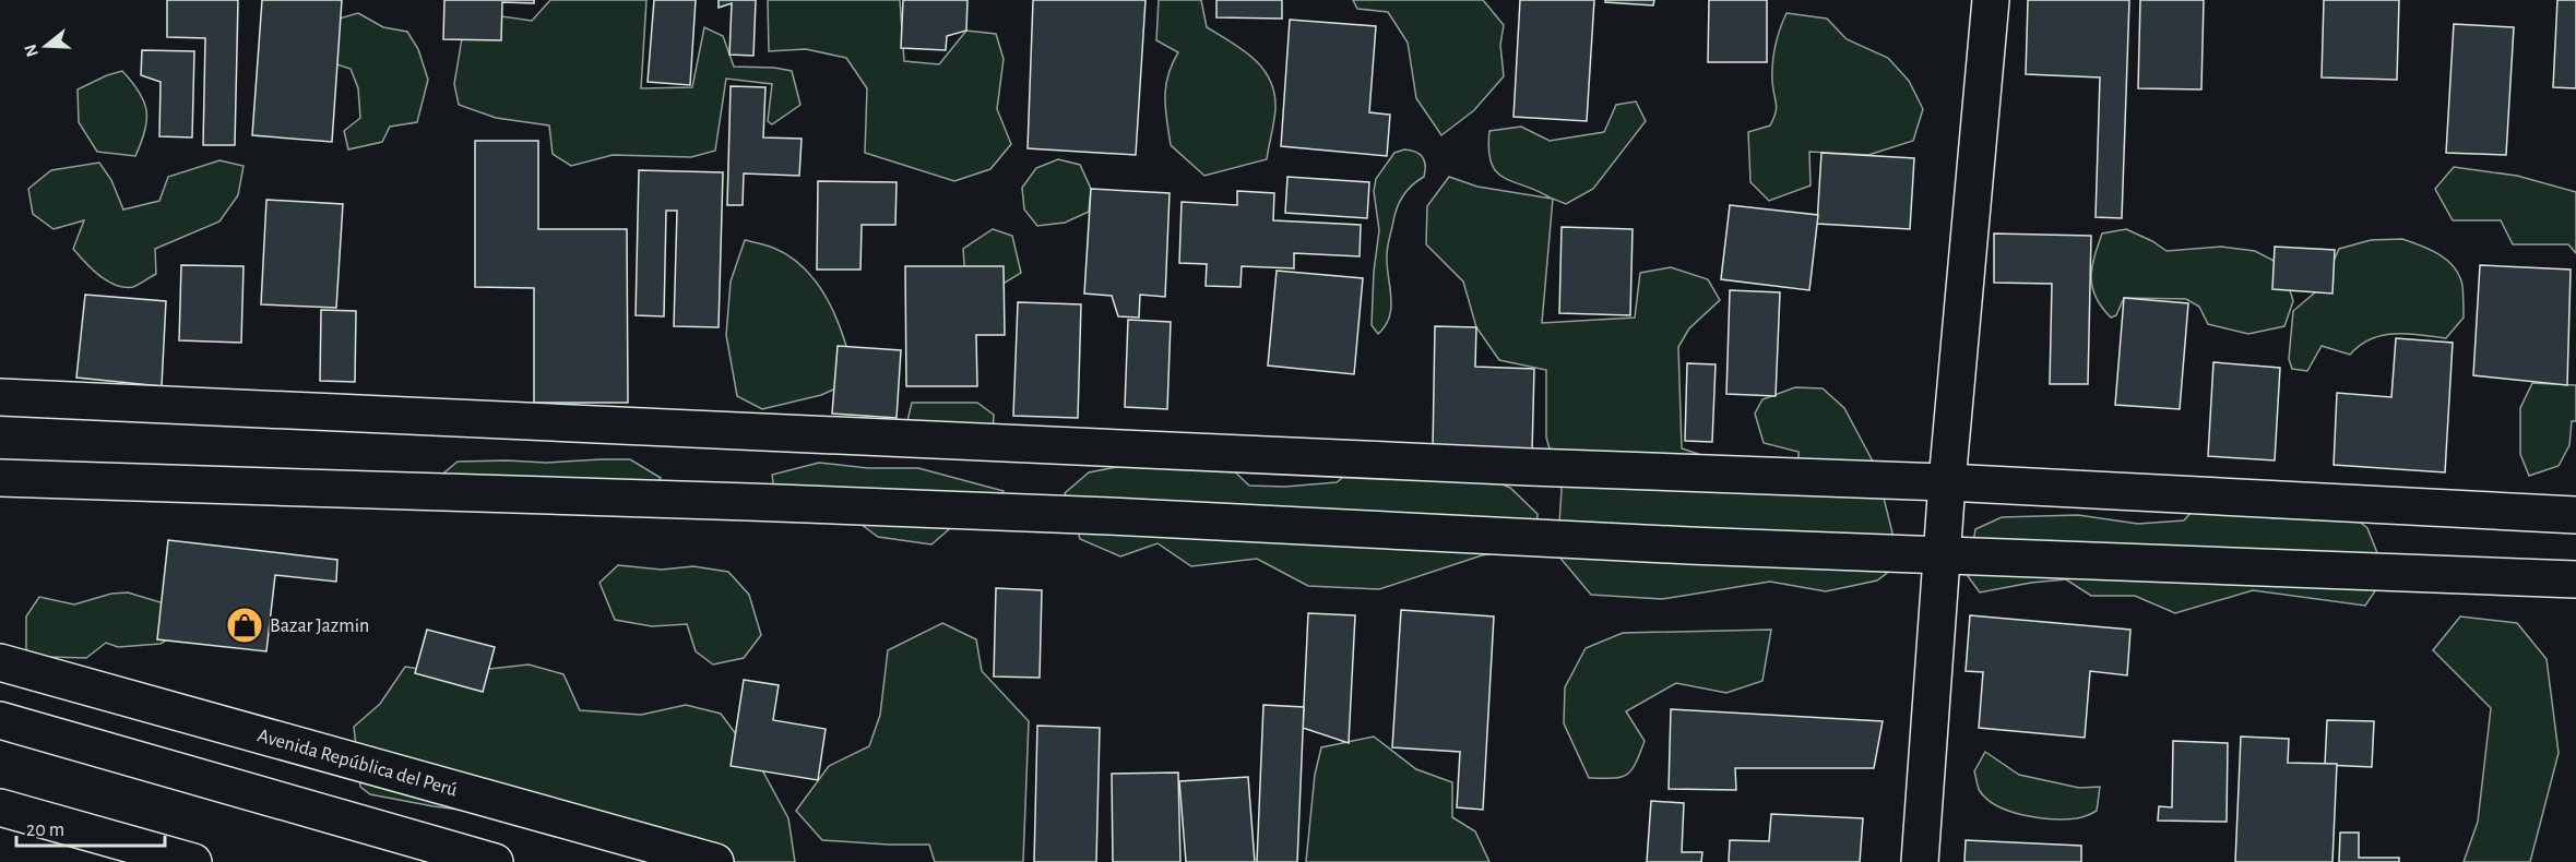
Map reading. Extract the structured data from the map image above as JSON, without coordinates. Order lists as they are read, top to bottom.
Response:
{
  "streets": {
    "main road": ["Avenida República del Perú"]
  },
  "places": {
    "shop": ["Bazar Jazmin"]
  },
  "scale_bar": "20 m",
  "north": "left"
}
